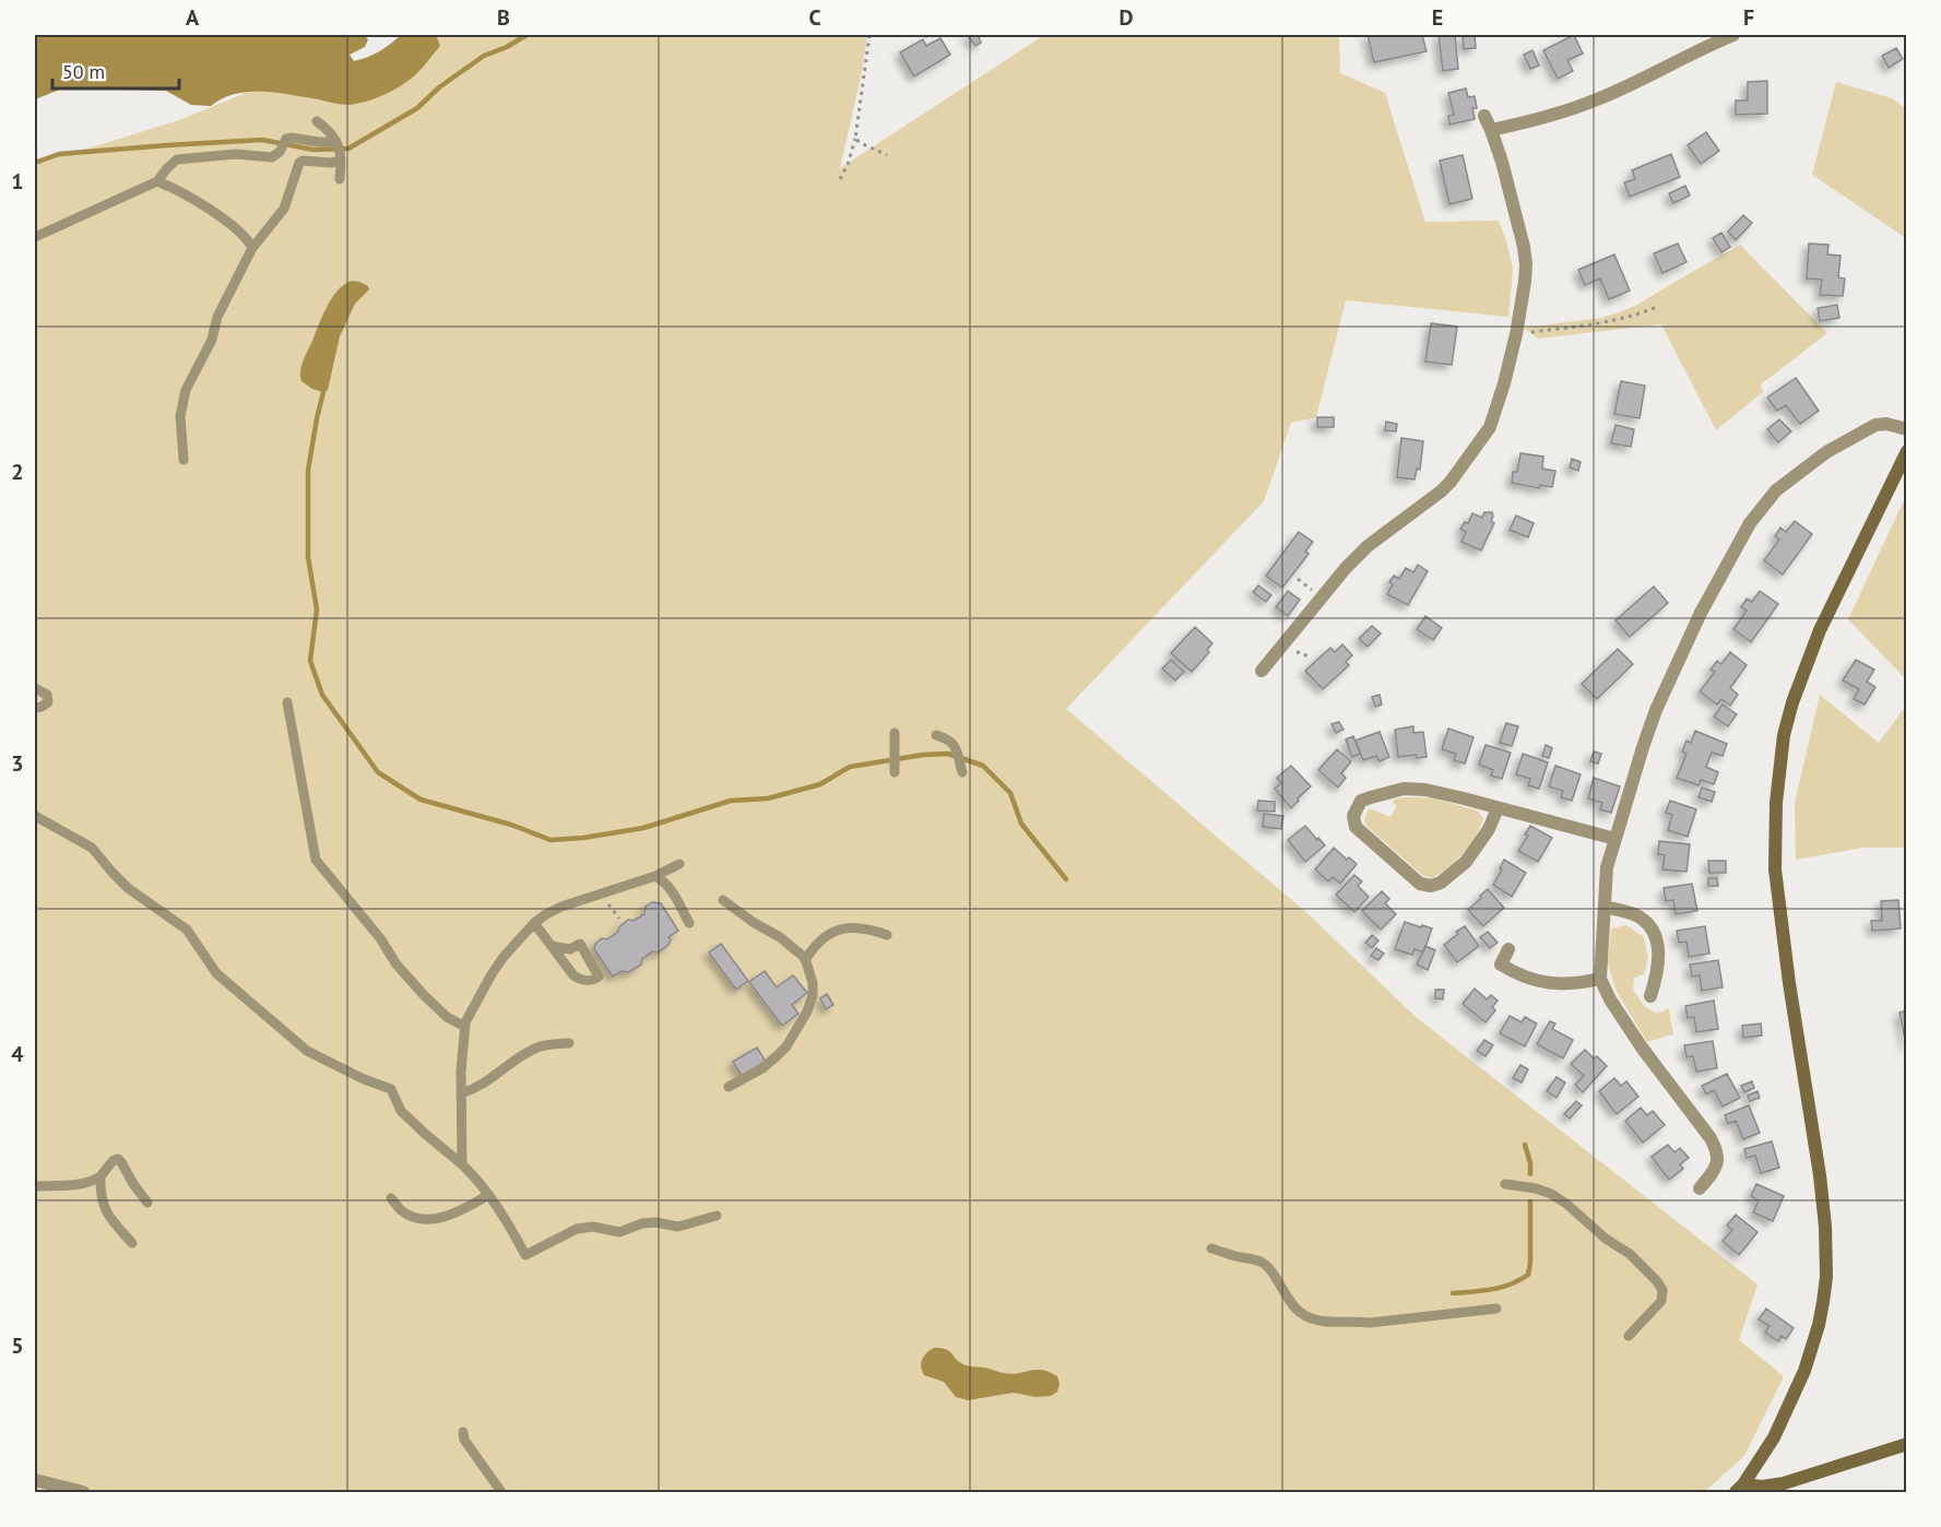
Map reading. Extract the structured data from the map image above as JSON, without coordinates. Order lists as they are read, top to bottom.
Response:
{
  "scale_bar": "50 m",
  "grid": {
    "columns": [
      "A",
      "B",
      "C",
      "D",
      "E",
      "F"
    ],
    "rows": [
      "1",
      "2",
      "3",
      "4",
      "5"
    ]
  }
}
